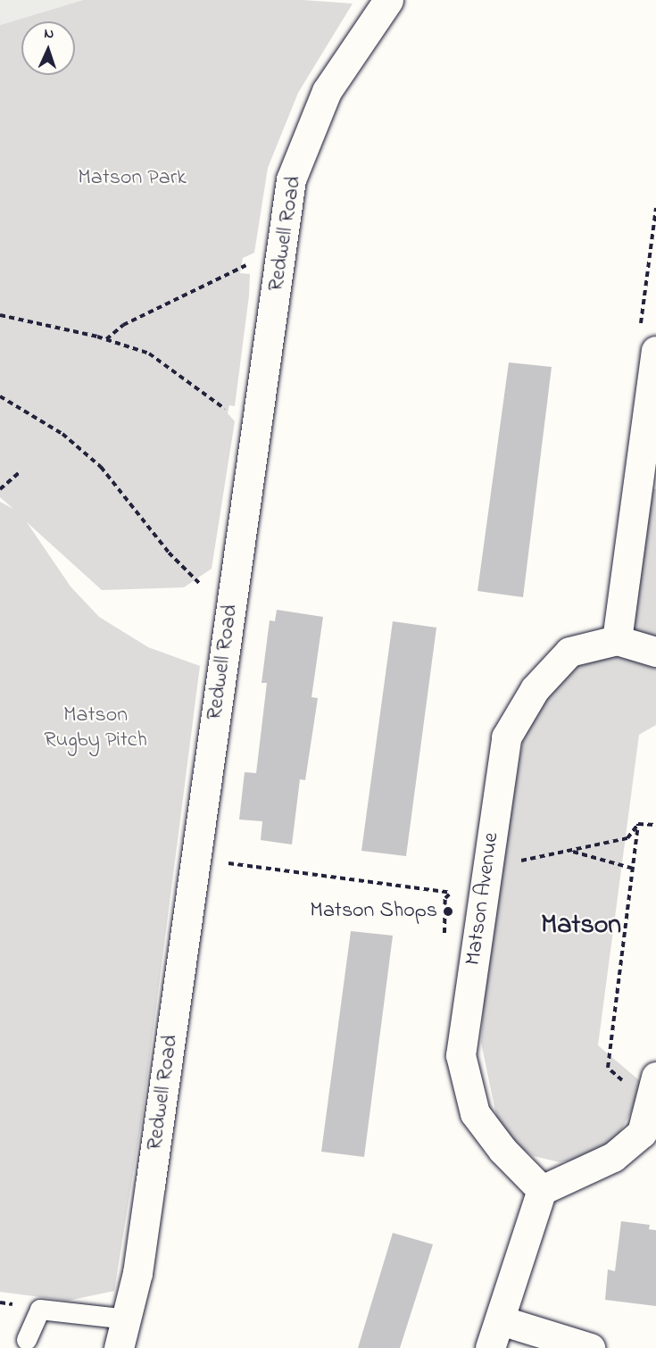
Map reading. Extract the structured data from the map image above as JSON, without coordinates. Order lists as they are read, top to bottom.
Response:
{
  "streets": {
    "street": ["Redwell Road", "Matson Avenue"]
  },
  "districts": ["Matson"],
  "parks": ["Matson Park", "Matson Rugby Pitch"],
  "places": ["Matson Shops"],
  "north": "top"
}
